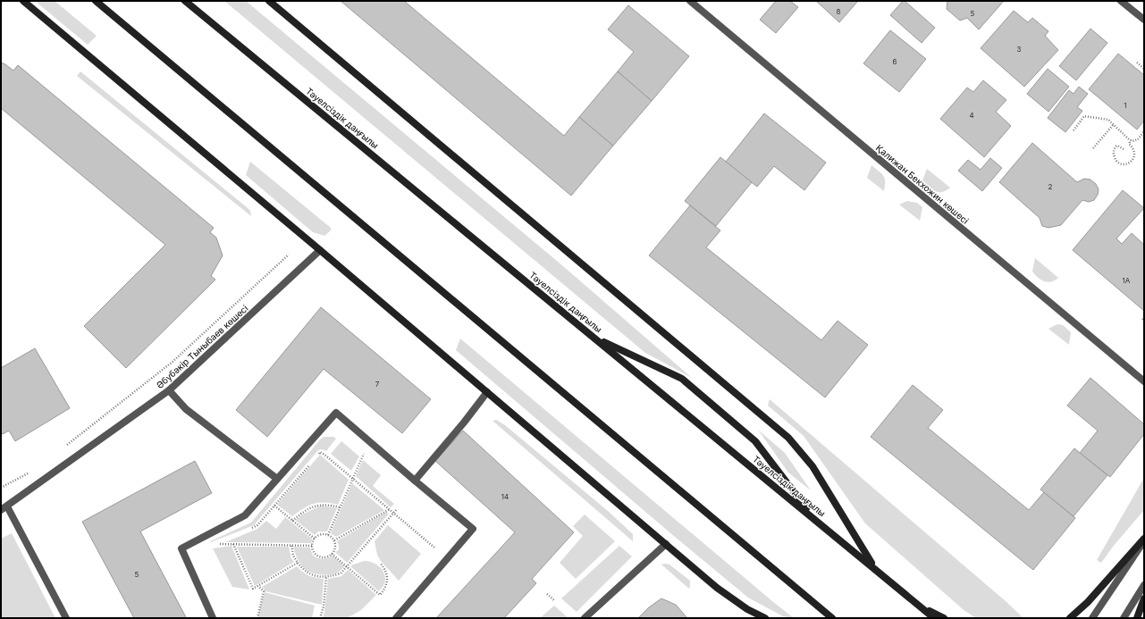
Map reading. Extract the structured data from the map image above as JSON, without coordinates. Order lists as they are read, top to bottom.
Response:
{
  "streets": {
    "main road": ["Тәуелсіздік даңғылы"],
    "street": ["Қалижан Бекхожин көшесі", "Әбубәкір Тыныбаев көшесі"]
  },
  "house_numbers": [
    "8",
    "5",
    "3",
    "6",
    "1",
    "4",
    "2",
    "1А",
    "7",
    "14",
    "5"
  ]
}
